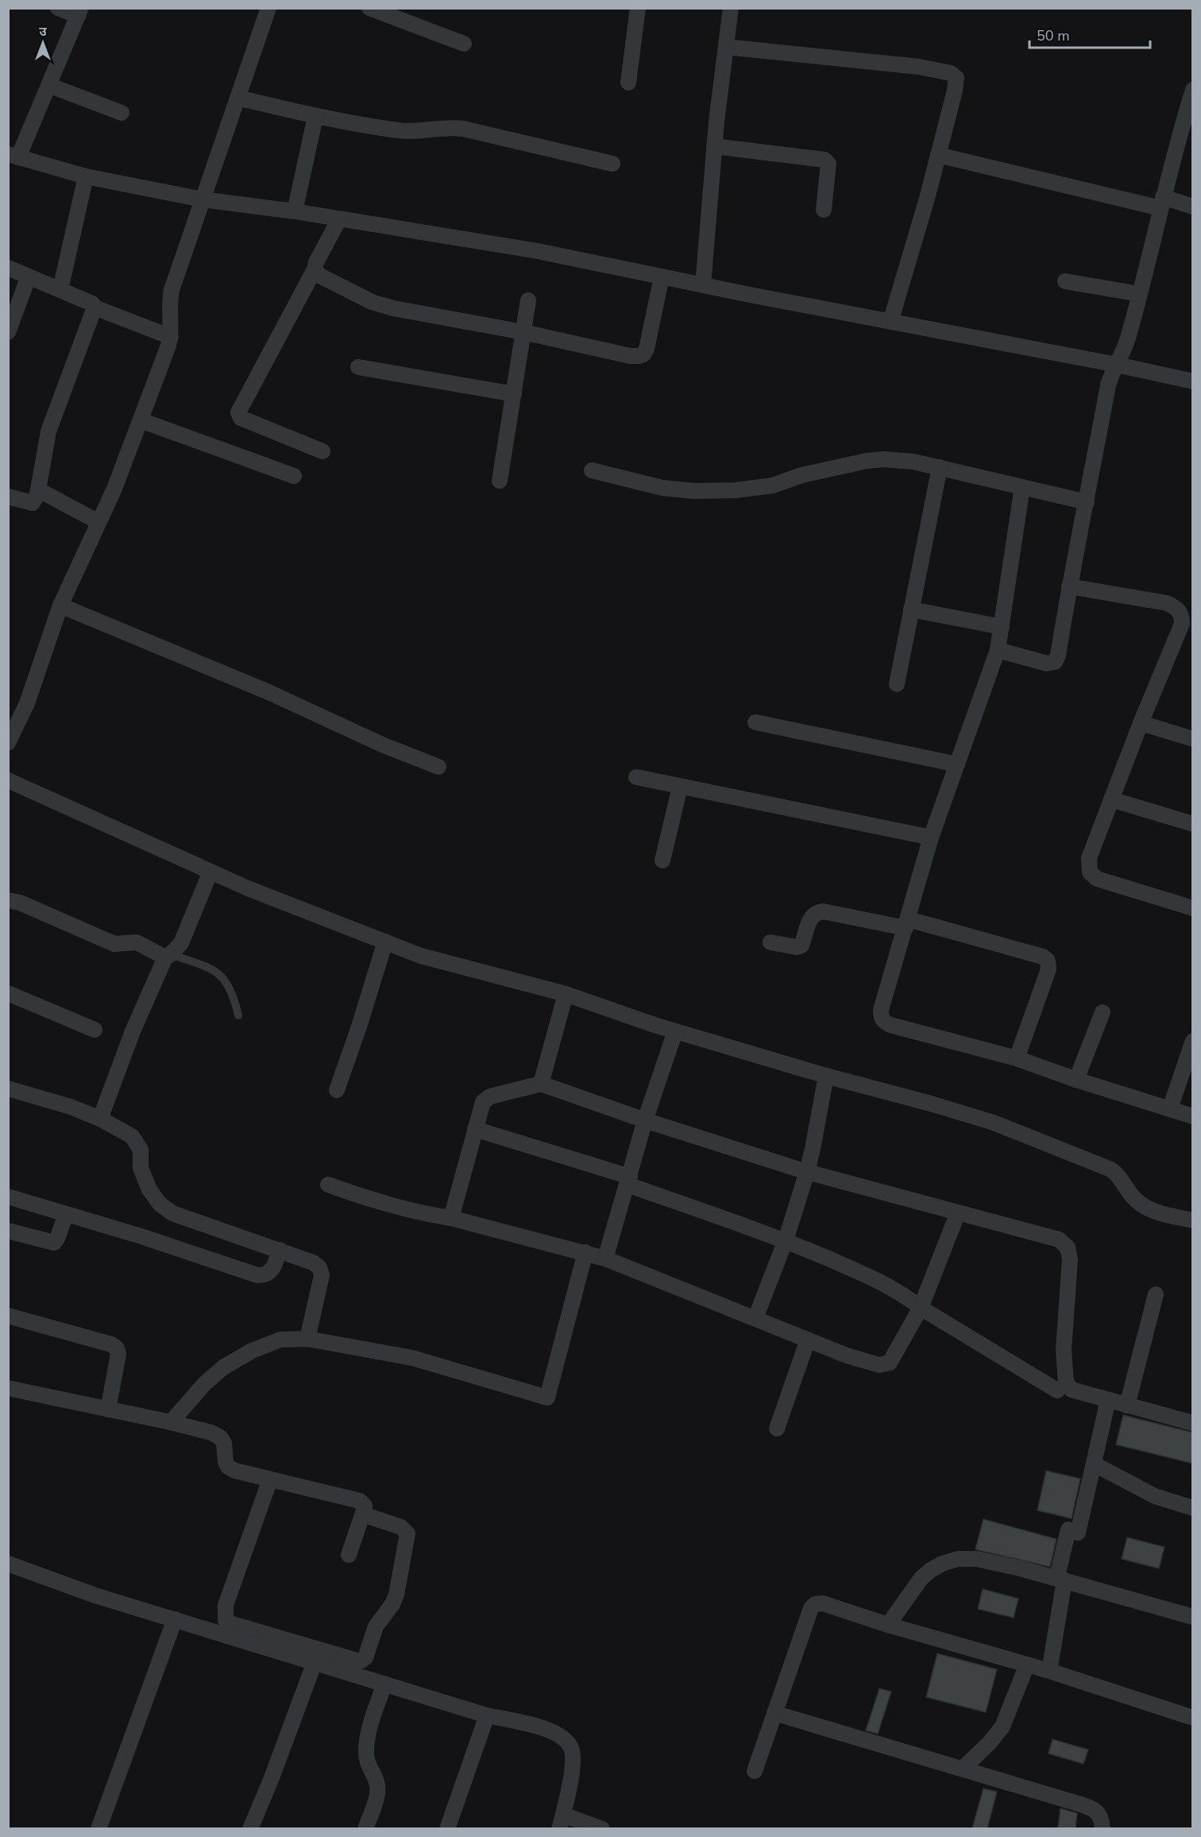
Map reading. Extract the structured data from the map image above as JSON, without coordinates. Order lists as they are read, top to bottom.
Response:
{
  "scale_bar": "50 m",
  "north": "top"
}
